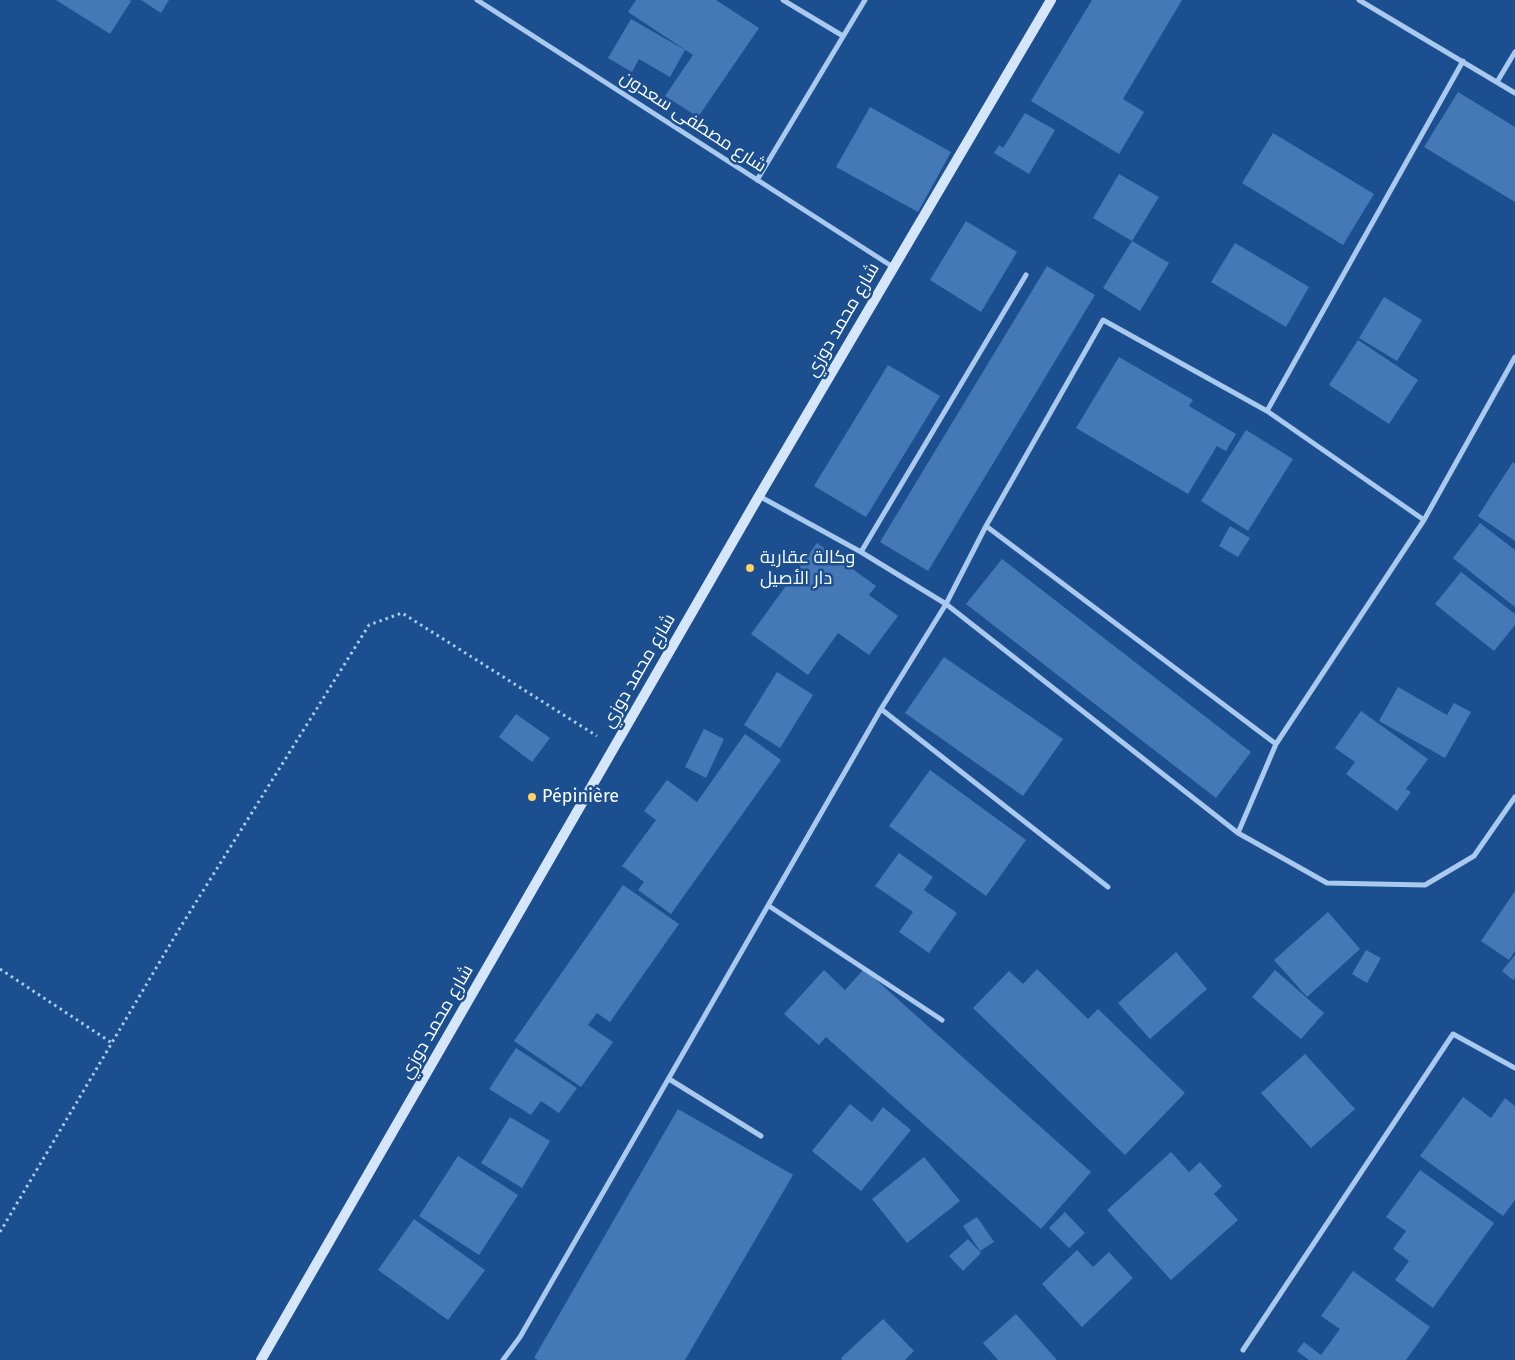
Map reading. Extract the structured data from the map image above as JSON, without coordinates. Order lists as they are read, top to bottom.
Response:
{
  "streets": {
    "street": ["شارع مصطفى سعدون", "شارع محمد دوزي"]
  },
  "crossings": [
    ["شارع مصطفى سعدون", "شارع محمد دوزي"]
  ],
  "places": ["وكالة عقارية دار الأصيل", "Pépinière"]
}
